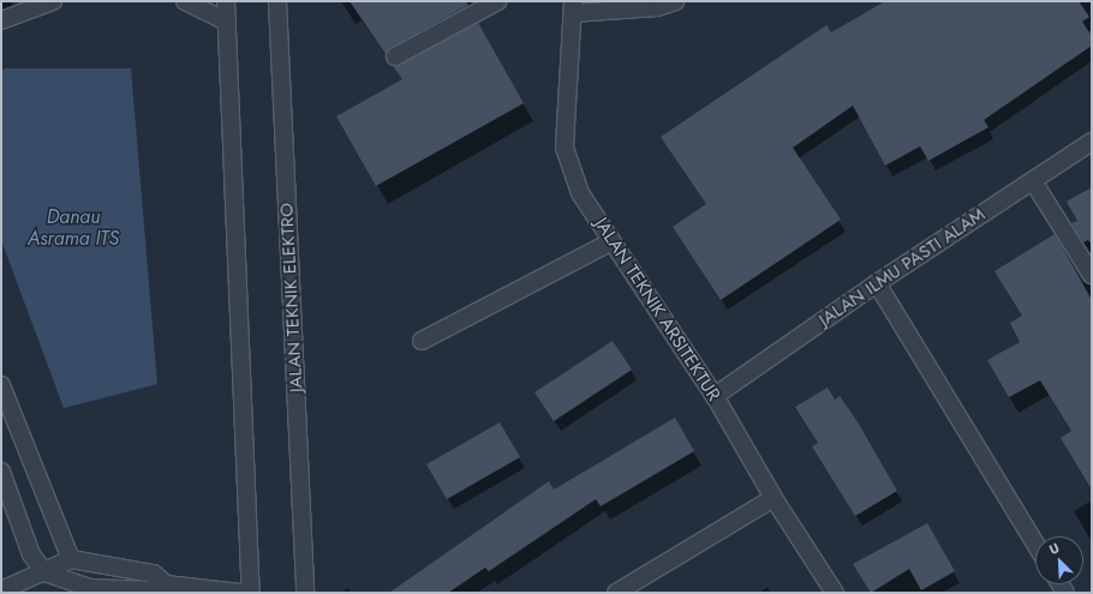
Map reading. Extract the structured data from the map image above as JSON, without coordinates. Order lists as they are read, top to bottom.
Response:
{
  "streets": {
    "lane": ["JALAN ILMU PASTI ALAM", "JALAN TEKNIK ELEKTRO", "JALAN TEKNIK ARSITEKTUR"]
  },
  "crossings": [
    ["JALAN ILMU PASTI ALAM", "JALAN TEKNIK ARSITEKTUR"]
  ],
  "water": ["Danau Asrama ITS"],
  "north": "top left"
}
